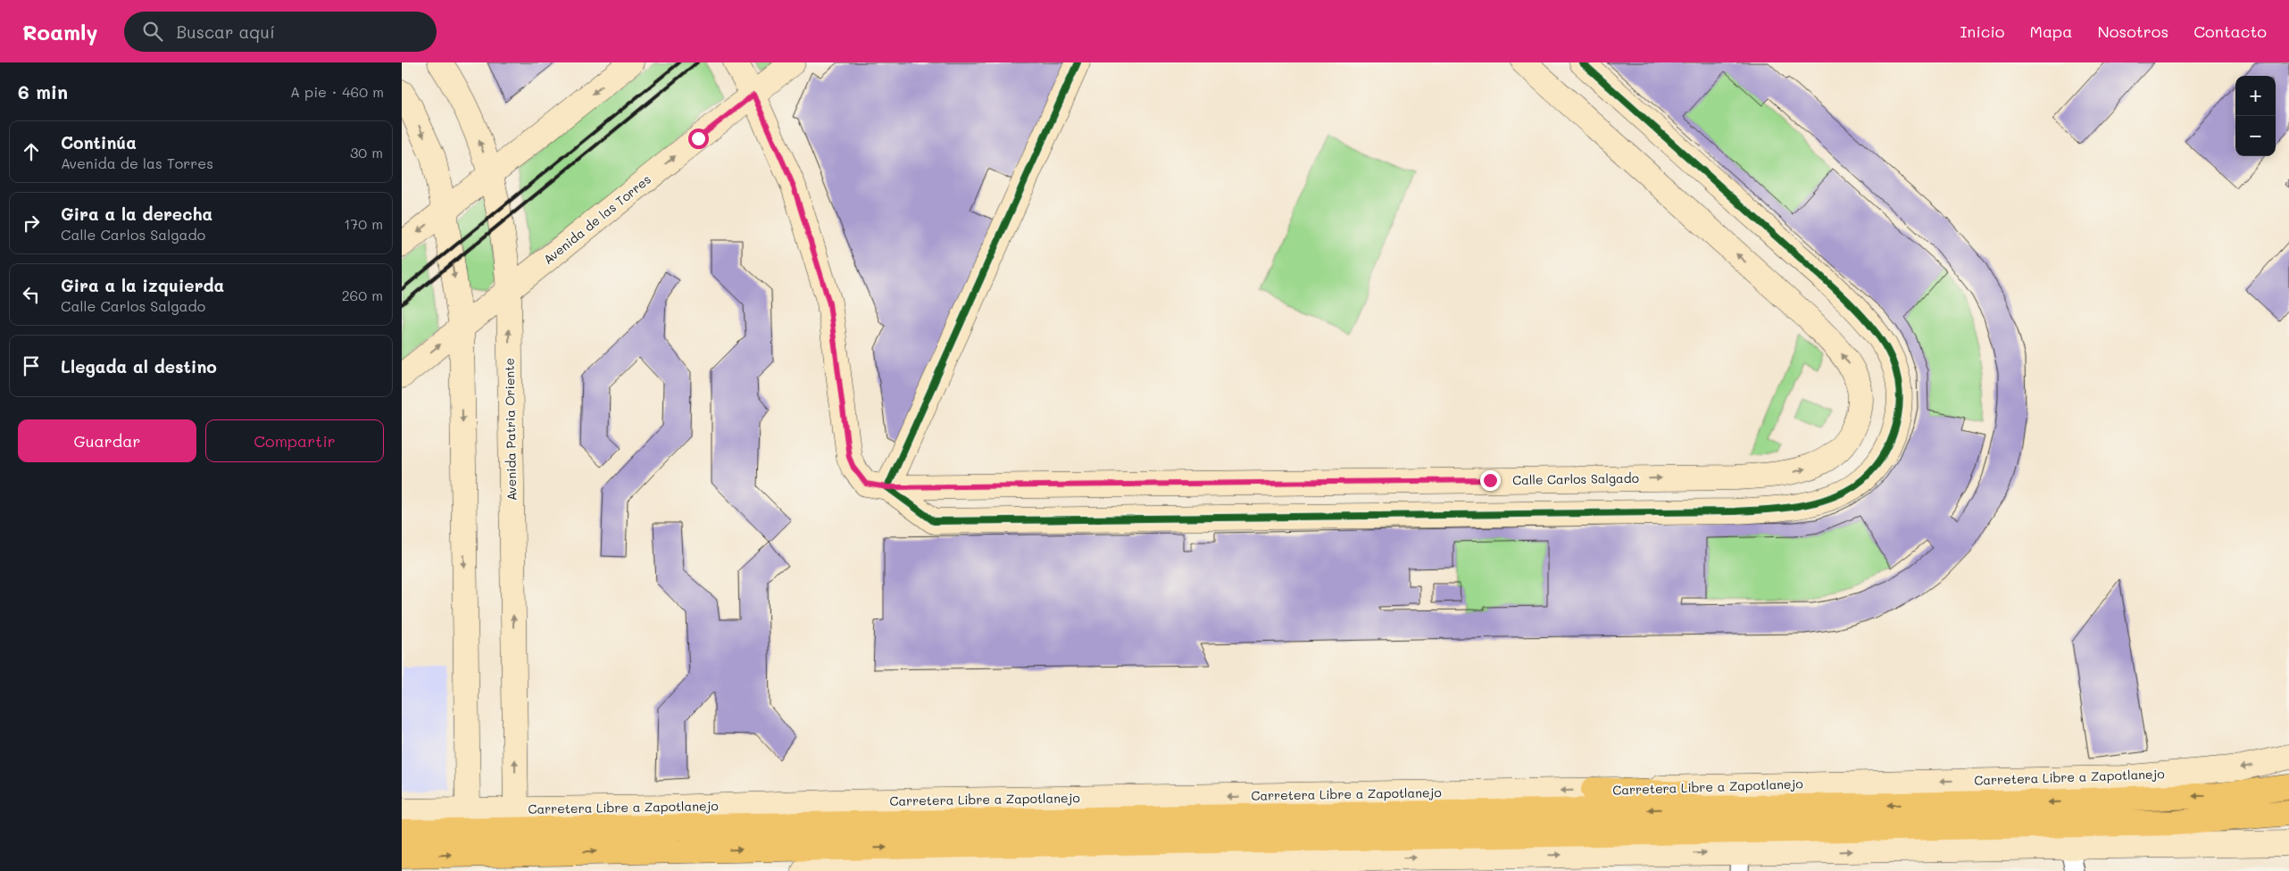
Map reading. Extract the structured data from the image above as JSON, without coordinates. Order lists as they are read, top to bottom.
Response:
{
  "streets": {
    "main road": [
      "Avenida de las Torres",
      "Avenida Patria Oriente",
      "Calle Carlos Salgado",
      "Carretera Libre a Zapotlanejo"
    ]
  },
  "crossings": [
    ["Avenida de las Torres", "Avenida Patria Oriente"],
    ["Avenida de las Torres", "Calle Carlos Salgado"],
    ["Avenida Patria Oriente", "Carretera Libre a Zapotlanejo"]
  ],
  "page": {
    "header": "Roamly",
    "search": "Buscar aquí",
    "nav": [
      "Inicio",
      "Mapa",
      "Nosotros",
      "Contacto"
    ],
    "heading": ["6 min", "A pie · 460 m"],
    "map_buttons": ["+", "−"],
    "list": [
      ["Continúa", "Avenida de las Torres", "30 m"],
      ["Gira a la derecha", "Calle Carlos Salgado", "170 m"],
      ["Gira a la izquierda", "Calle Carlos Salgado", "260 m"],
      "Llegada al destino"
    ],
    "buttons": ["Guardar", "Compartir"]
  }
}
